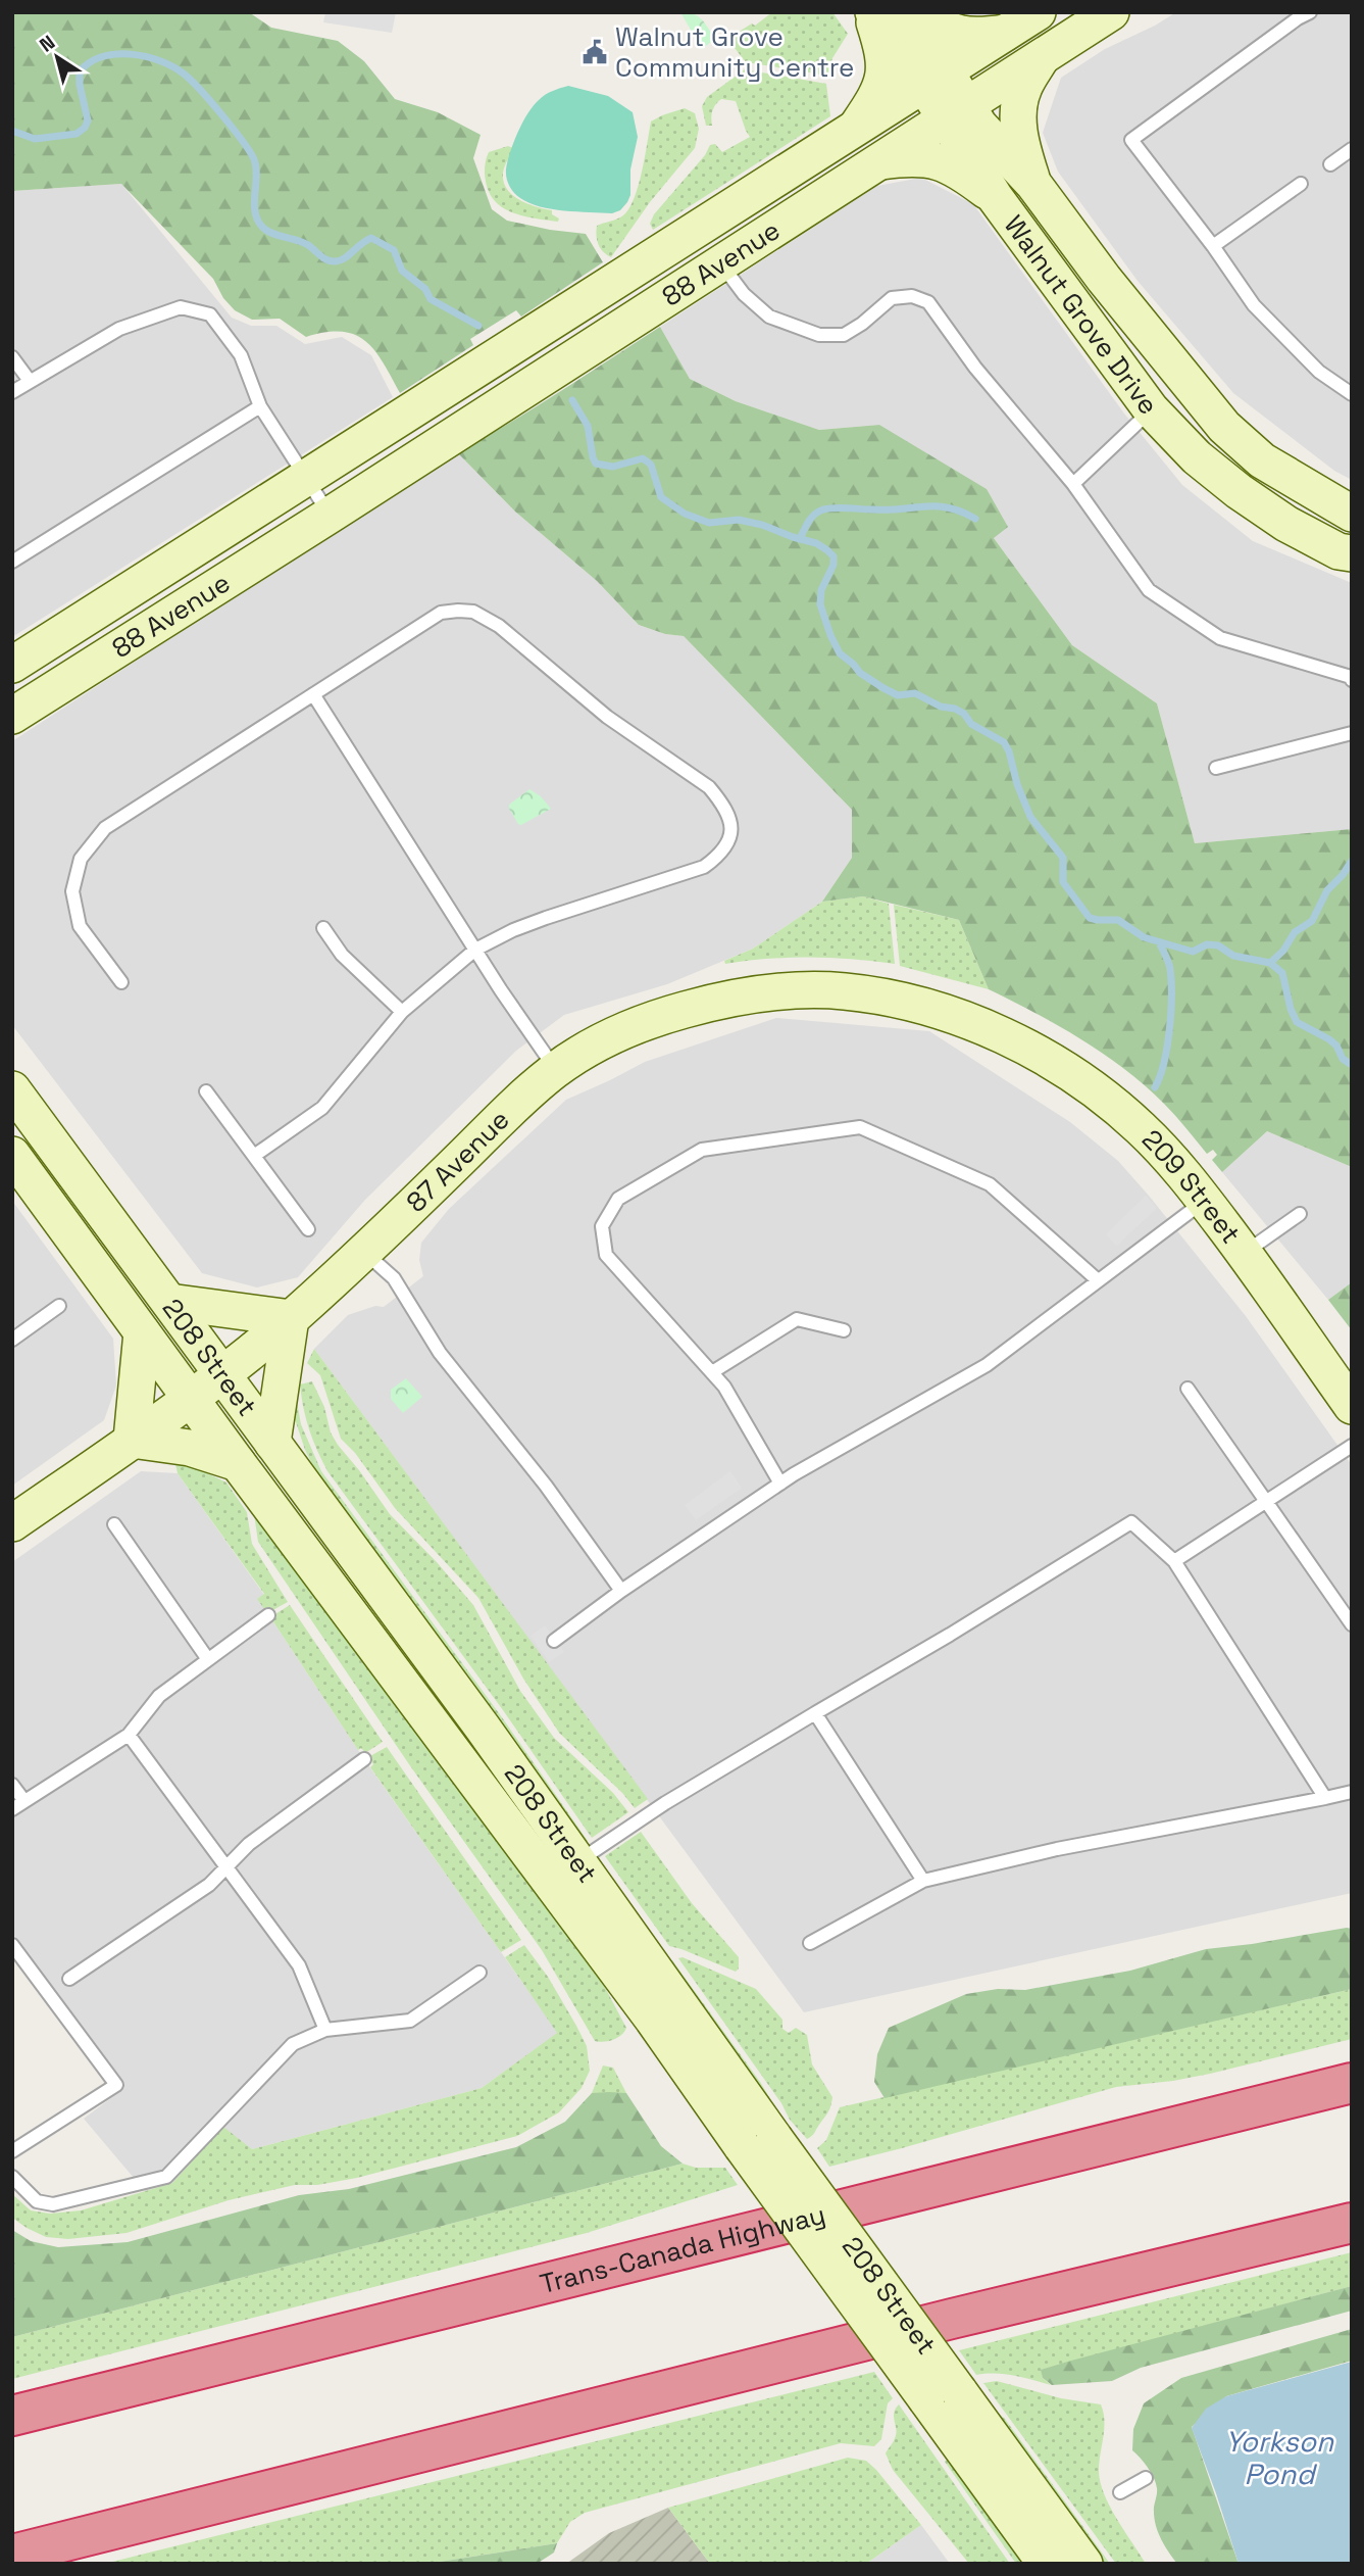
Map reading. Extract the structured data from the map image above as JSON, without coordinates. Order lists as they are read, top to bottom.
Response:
{
  "streets": {
    "highway": ["Trans-Canada Highway"],
    "main road": [
      "88 Avenue",
      "Walnut Grove Drive",
      "87 Avenue",
      "209 Street",
      "208 Street"
    ]
  },
  "crossings": [
    ["88 Avenue", "Walnut Grove Drive"],
    ["87 Avenue", "209 Street"],
    ["87 Avenue", "208 Street"]
  ],
  "water": ["Yorkson Pond"],
  "places": {
    "public building": ["Walnut Grove Community Centre"]
  },
  "north": "top left"
}
